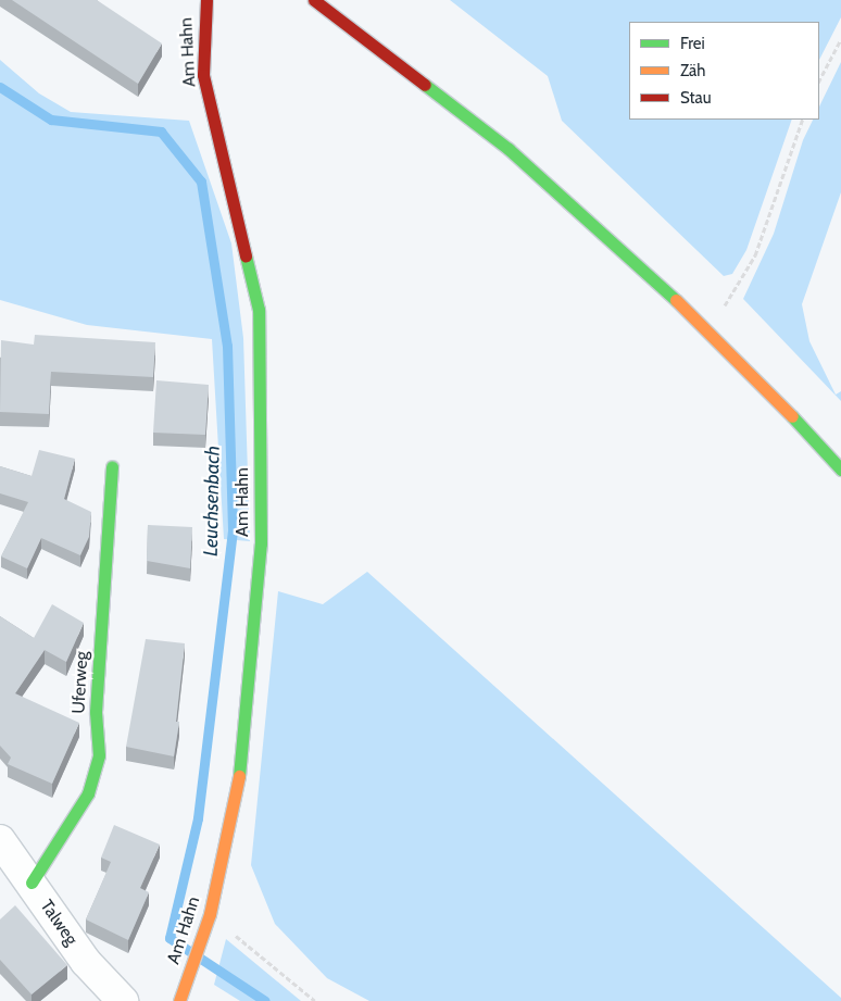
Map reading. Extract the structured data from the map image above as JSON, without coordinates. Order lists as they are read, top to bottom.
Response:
{
  "streets": {
    "street": ["Am Hahn", "Uferweg", "Talweg"]
  },
  "crossings": [
    ["Uferweg", "Talweg"]
  ],
  "water": ["Leuchsenbach"],
  "legend": ["Frei", "Zäh", "Stau"]
}
